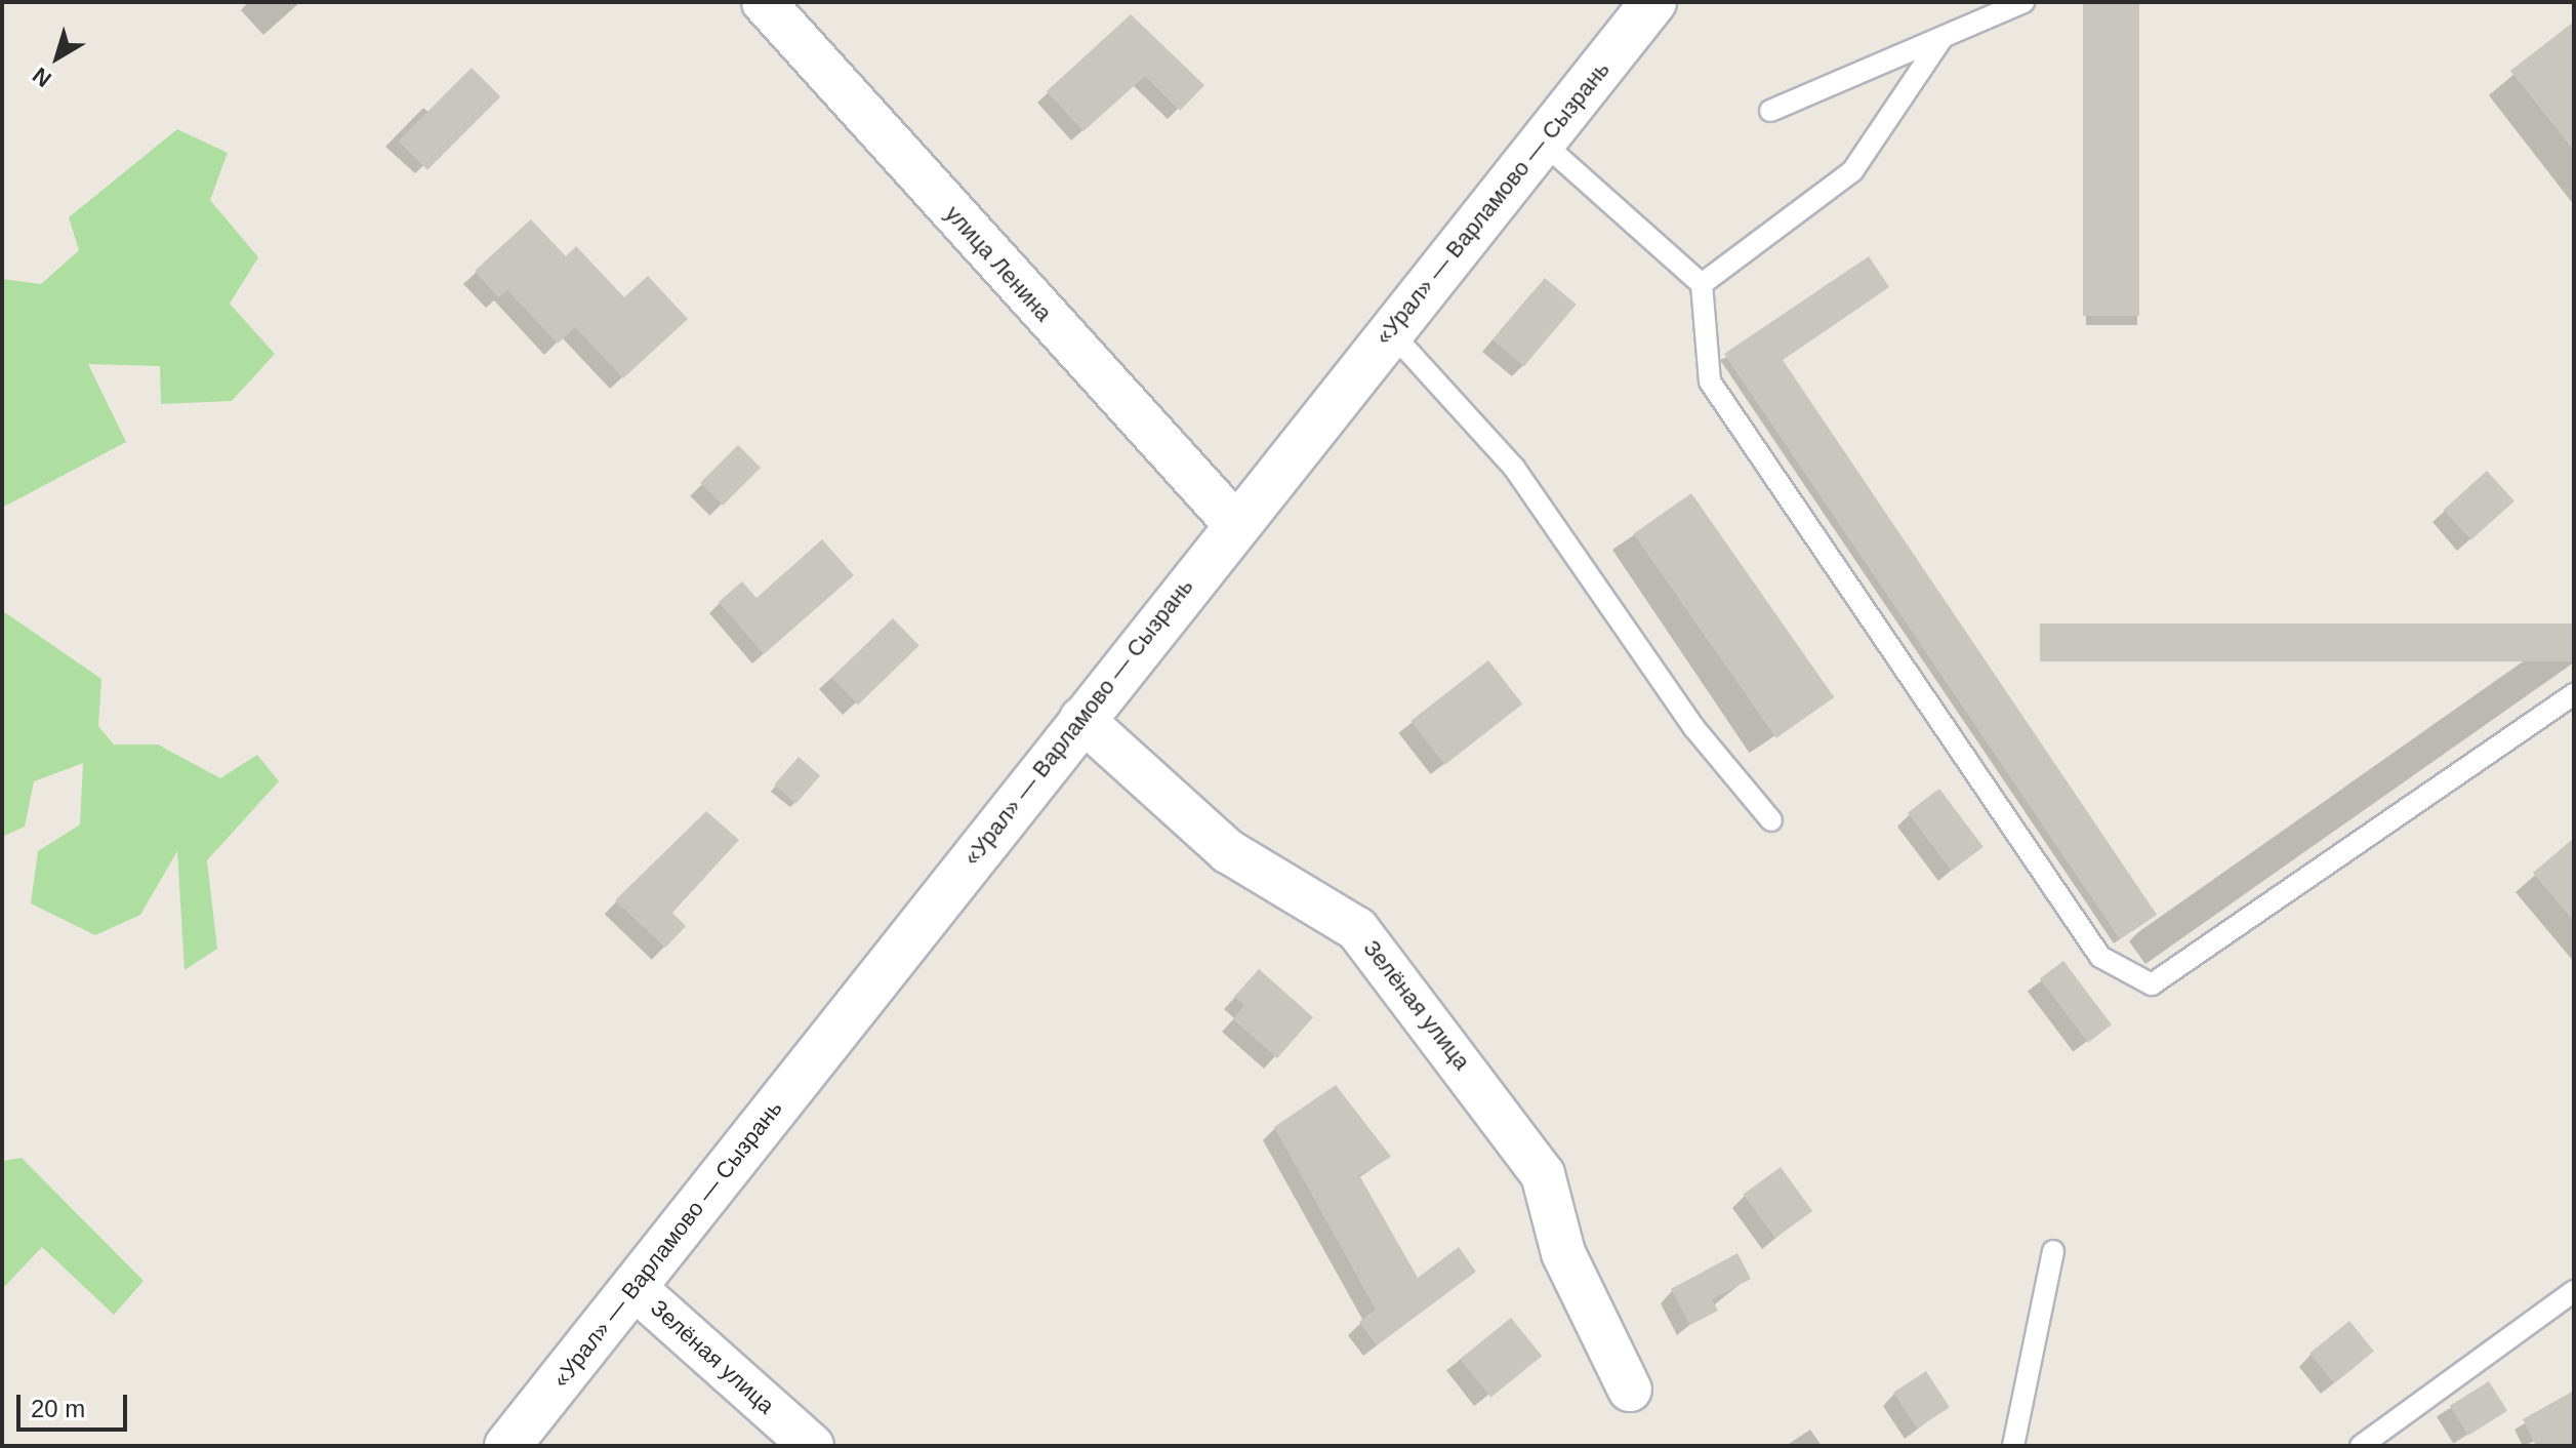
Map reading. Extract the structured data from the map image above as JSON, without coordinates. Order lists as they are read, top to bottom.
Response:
{
  "streets": {
    "main road": ["«Урал» — Варламово — Сызрань"],
    "street": ["улица Ленина", "Зелёная улица"]
  },
  "crossings": [
    ["«Урал» — Варламово — Сызрань", "улица Ленина"],
    ["«Урал» — Варламово — Сызрань", "Зелёная улица"]
  ],
  "scale_bar": "20 m",
  "north": "bottom left"
}
